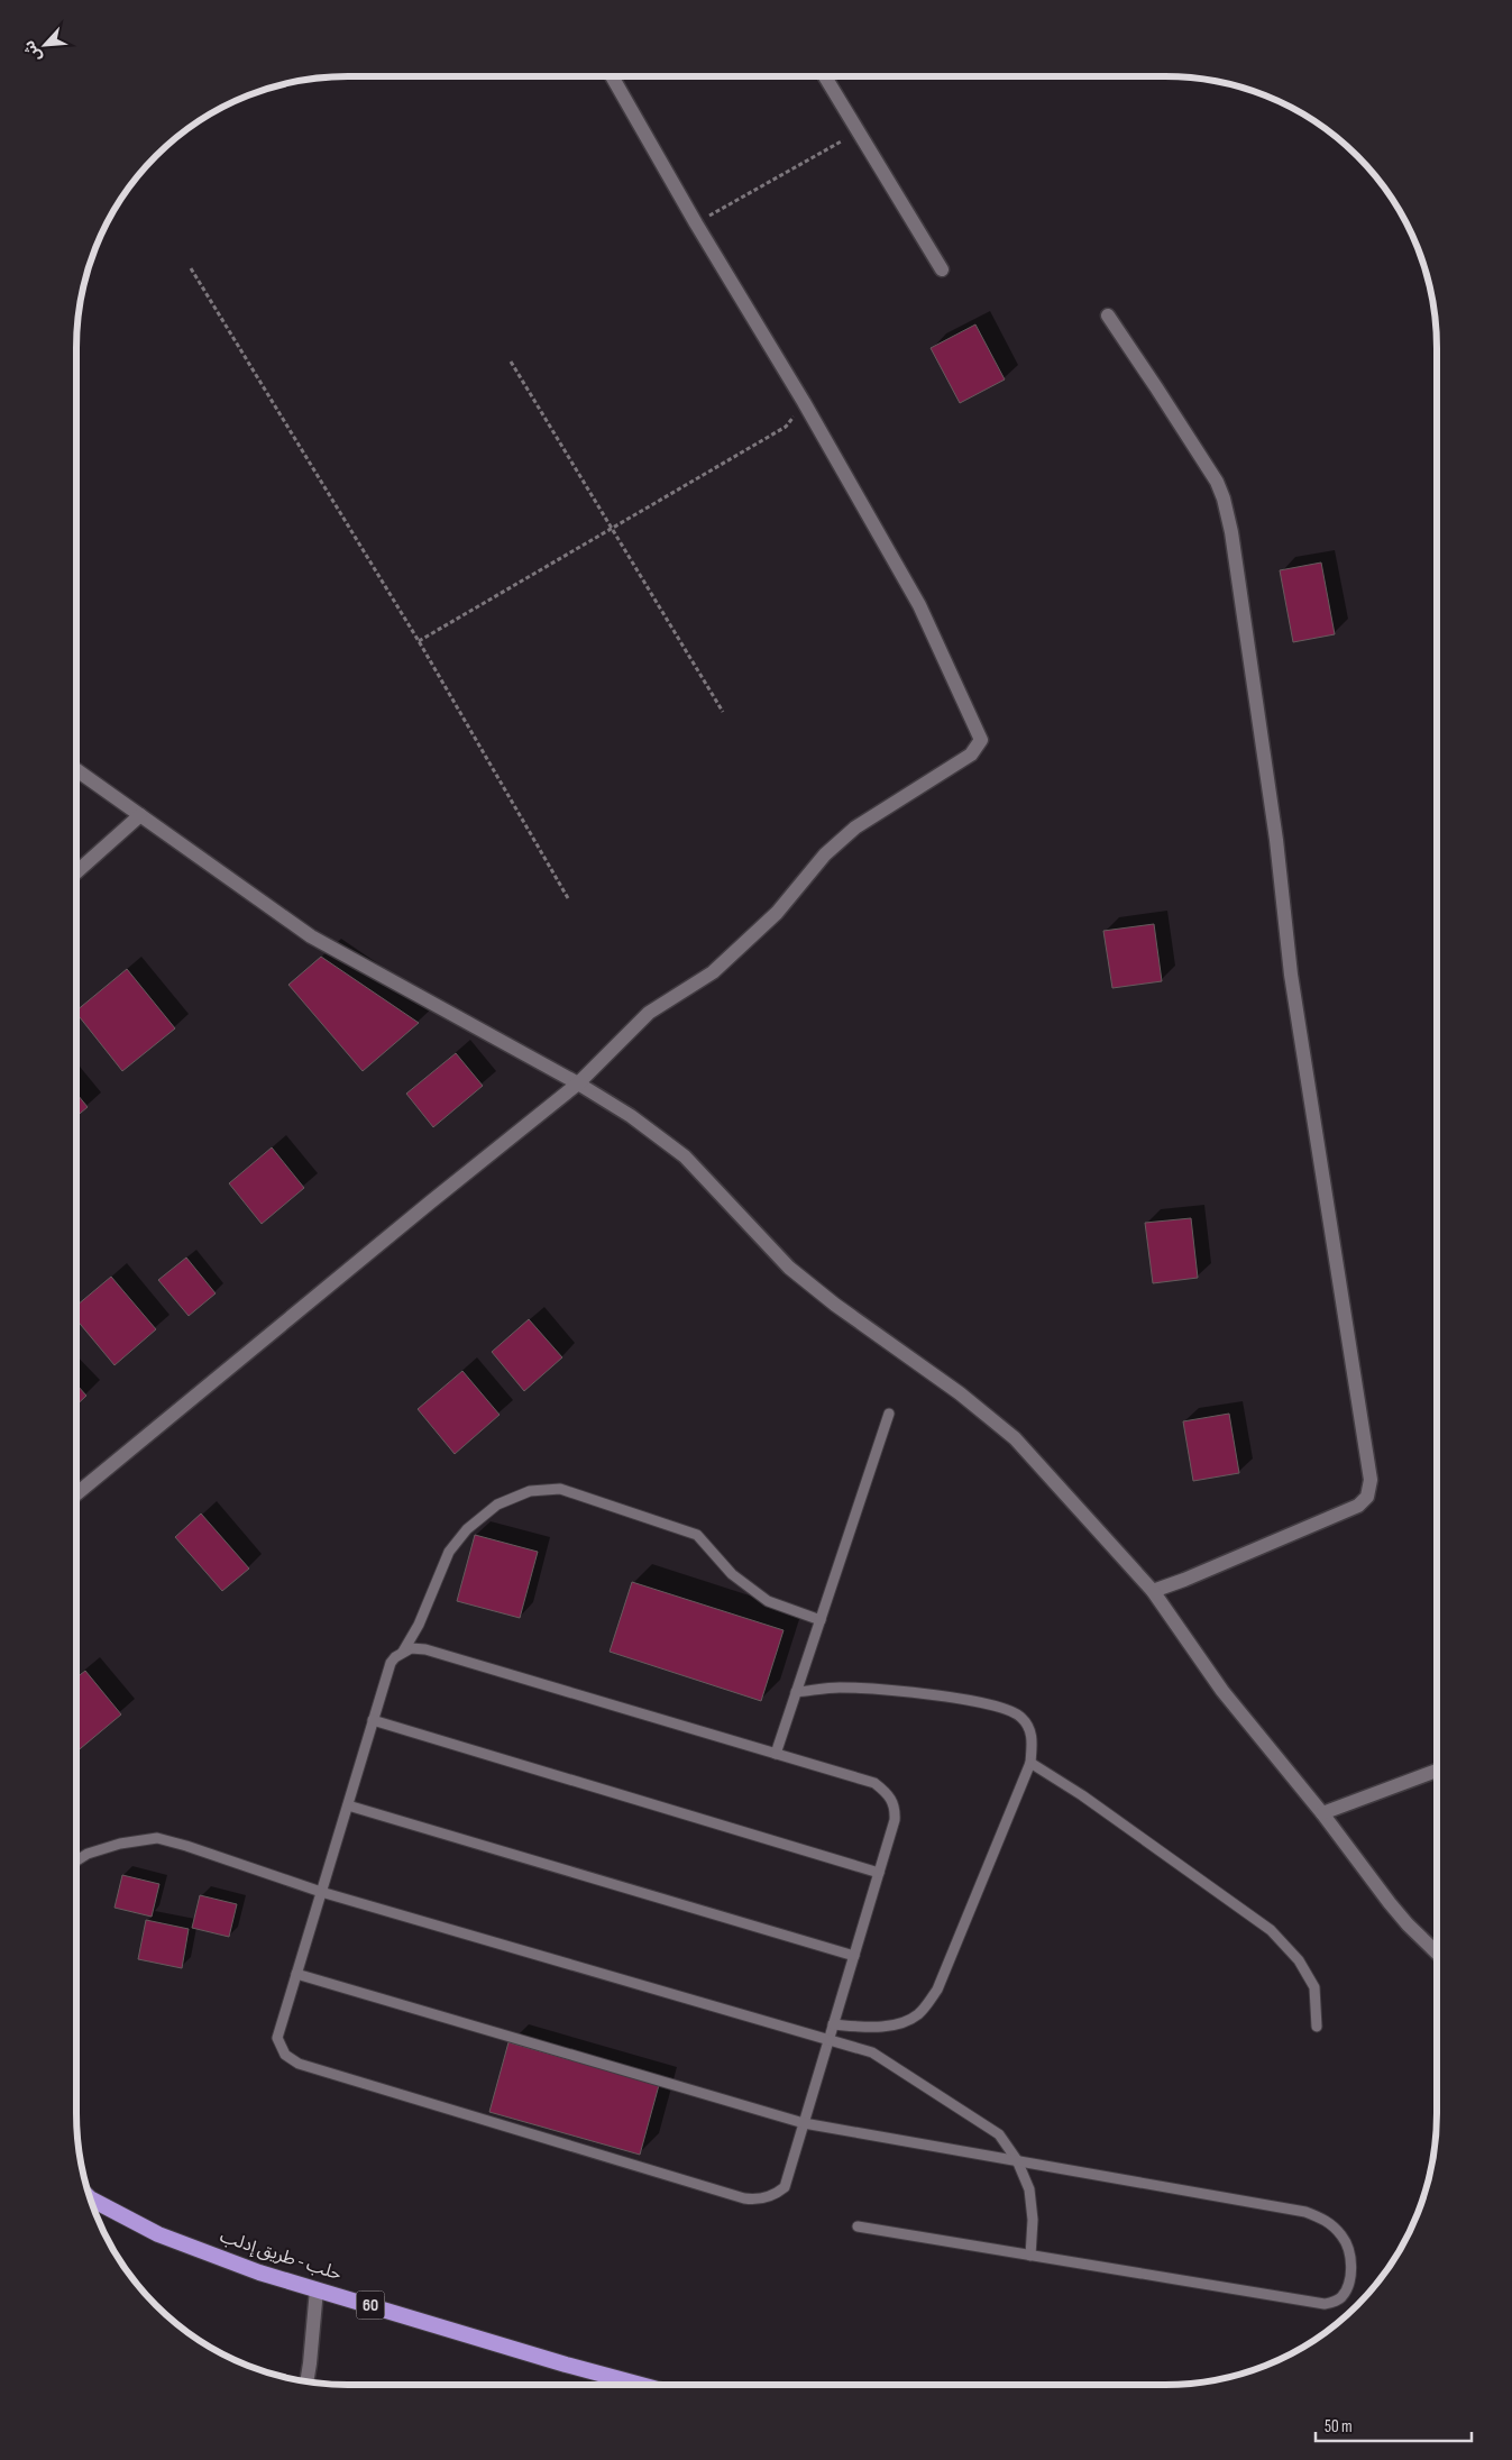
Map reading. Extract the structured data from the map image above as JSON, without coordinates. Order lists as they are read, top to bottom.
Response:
{
  "streets": {
    "highway": ["حلب - طريق إدلب", "60"]
  },
  "scale_bar": "50 m",
  "north": "bottom left"
}
